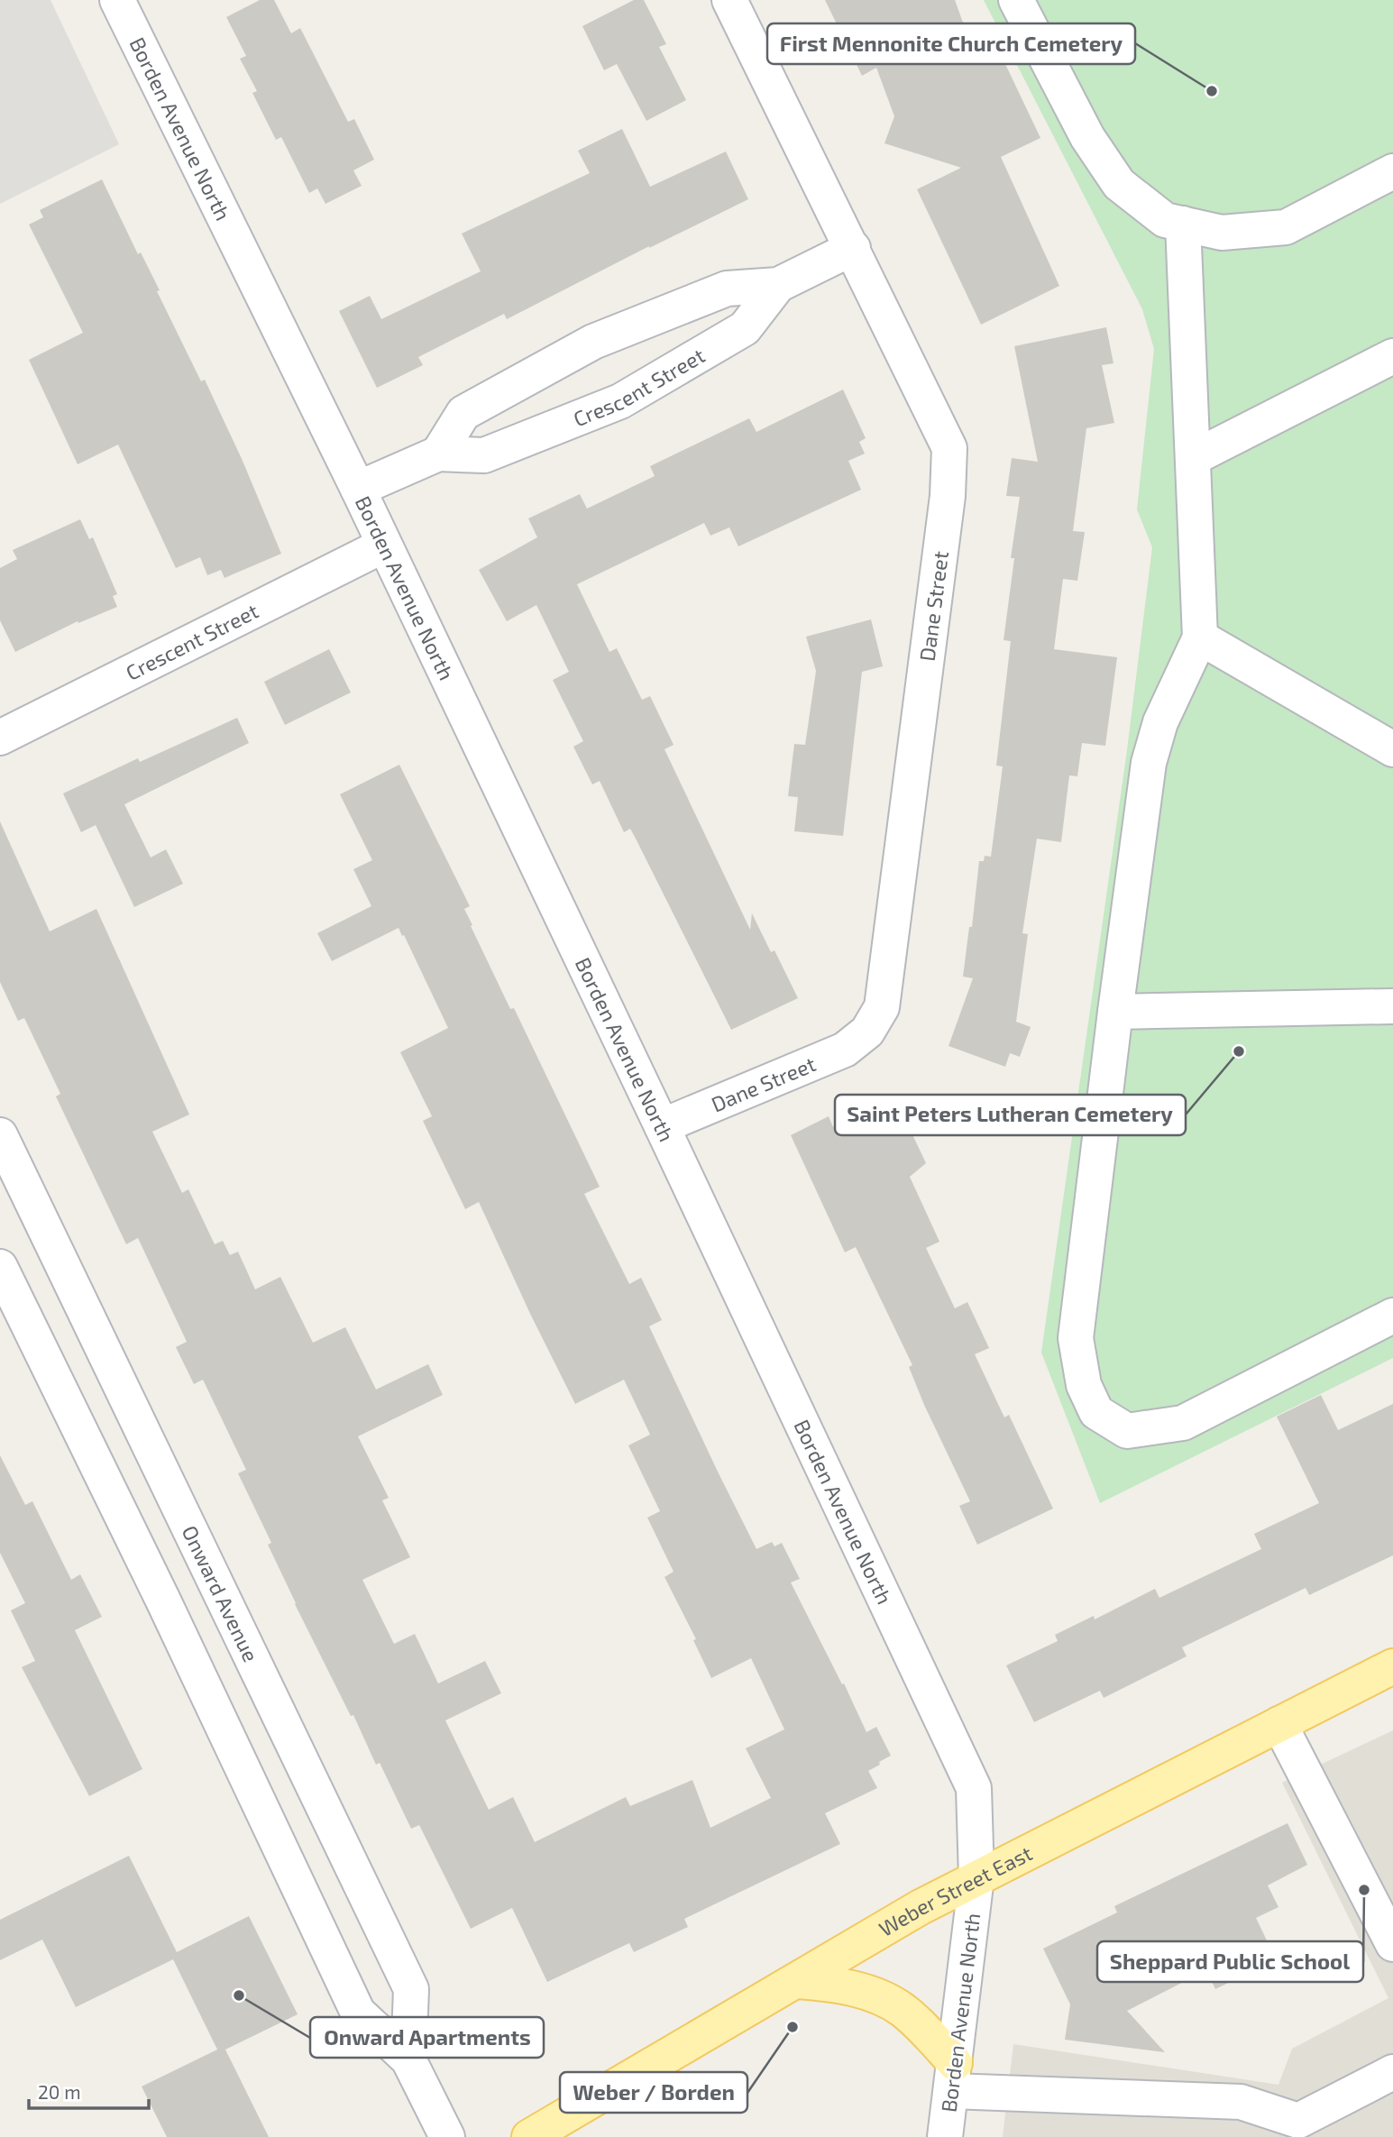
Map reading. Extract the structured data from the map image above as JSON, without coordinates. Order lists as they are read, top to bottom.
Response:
{
  "streets": {
    "main road": ["Weber Street East"],
    "street": [
      "Borden Avenue North",
      "Crescent Street",
      "Dane Street",
      "Onward Avenue"
    ]
  },
  "crossings": [
    ["Borden Avenue North", "Crescent Street"],
    ["Borden Avenue North", "Dane Street"],
    ["Borden Avenue North", "Weber Street East"],
    ["Crescent Street", "Dane Street"]
  ],
  "places": [
    "First Mennonite Church Cemetery",
    "Saint Peters Lutheran Cemetery",
    "Sheppard Public School",
    "Onward Apartments",
    "Weber / Borden"
  ],
  "scale_bar": "20 m"
}
